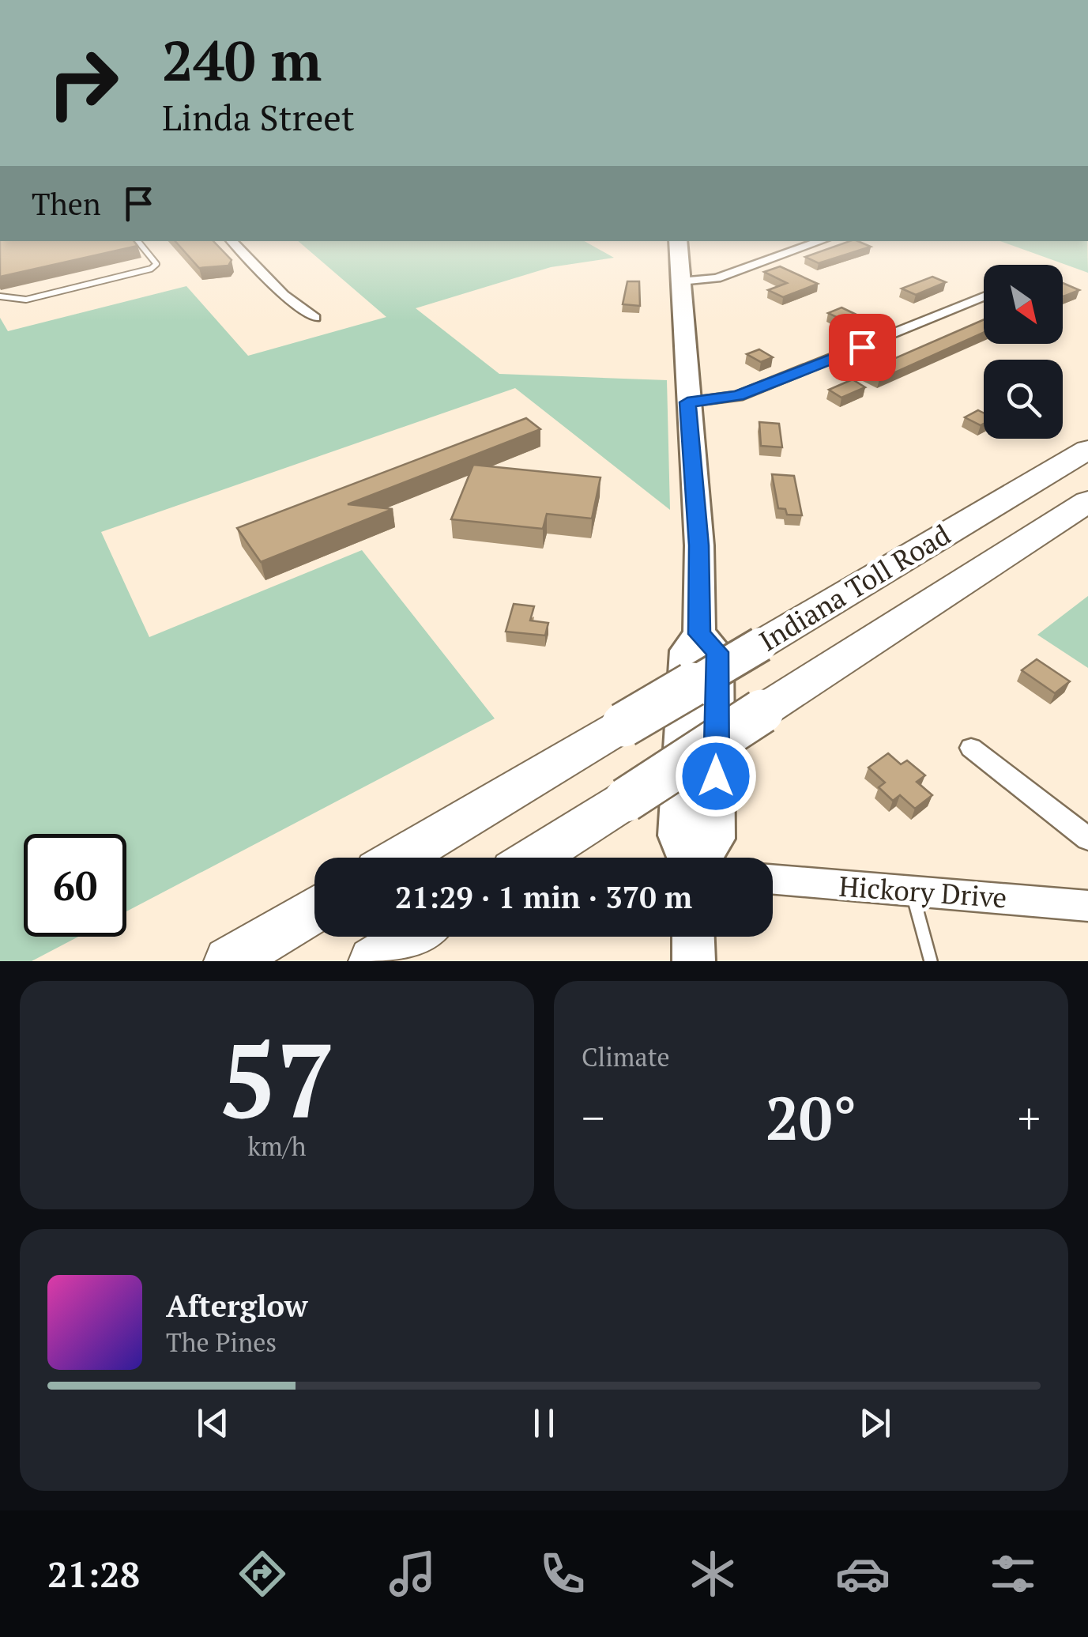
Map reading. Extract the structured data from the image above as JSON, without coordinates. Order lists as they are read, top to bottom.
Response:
{
  "streets": {
    "highway": ["Indiana Toll Road"],
    "street": ["Hickory Drive"]
  },
  "north": "bottom right",
  "page": {
    "turn": ["240 m", "Linda Street"],
    "then": "Then",
    "limit": "60",
    "trip": "21:29 · 1 min · 370 m",
    "tile": [
      ["57", "km/h"],
      "Climate"
    ],
    "heat": ["−", "20°", "+"],
    "song": ["Afterglow", "The Pines"],
    "tabs": "21:28"
  }
}
